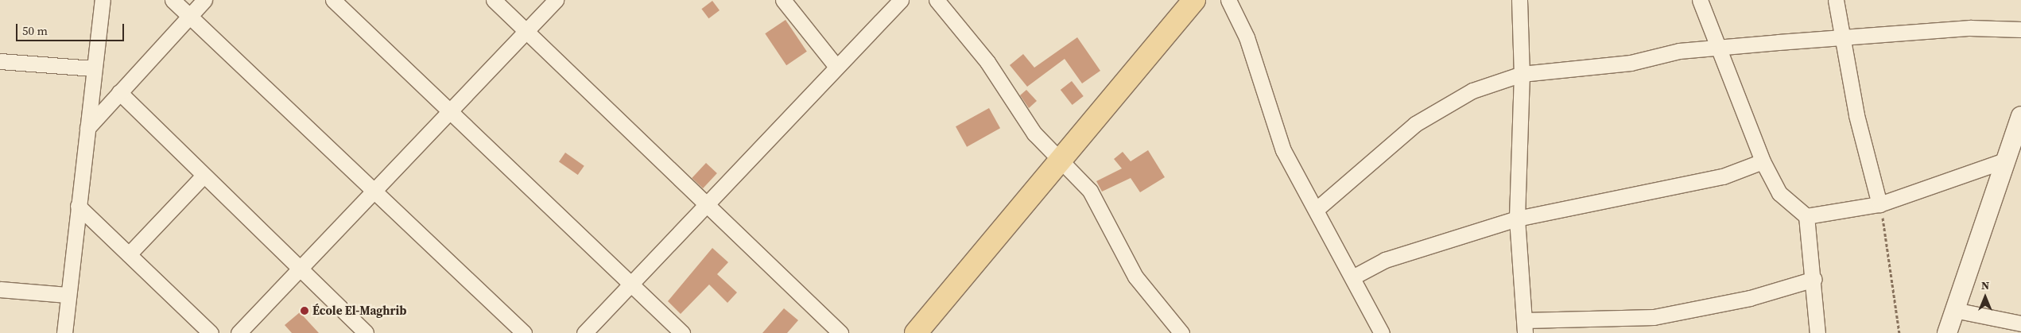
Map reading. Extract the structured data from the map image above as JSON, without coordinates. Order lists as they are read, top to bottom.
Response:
{
  "places": ["École El-Maghrib"],
  "scale_bar": "50 m",
  "north": "top"
}
